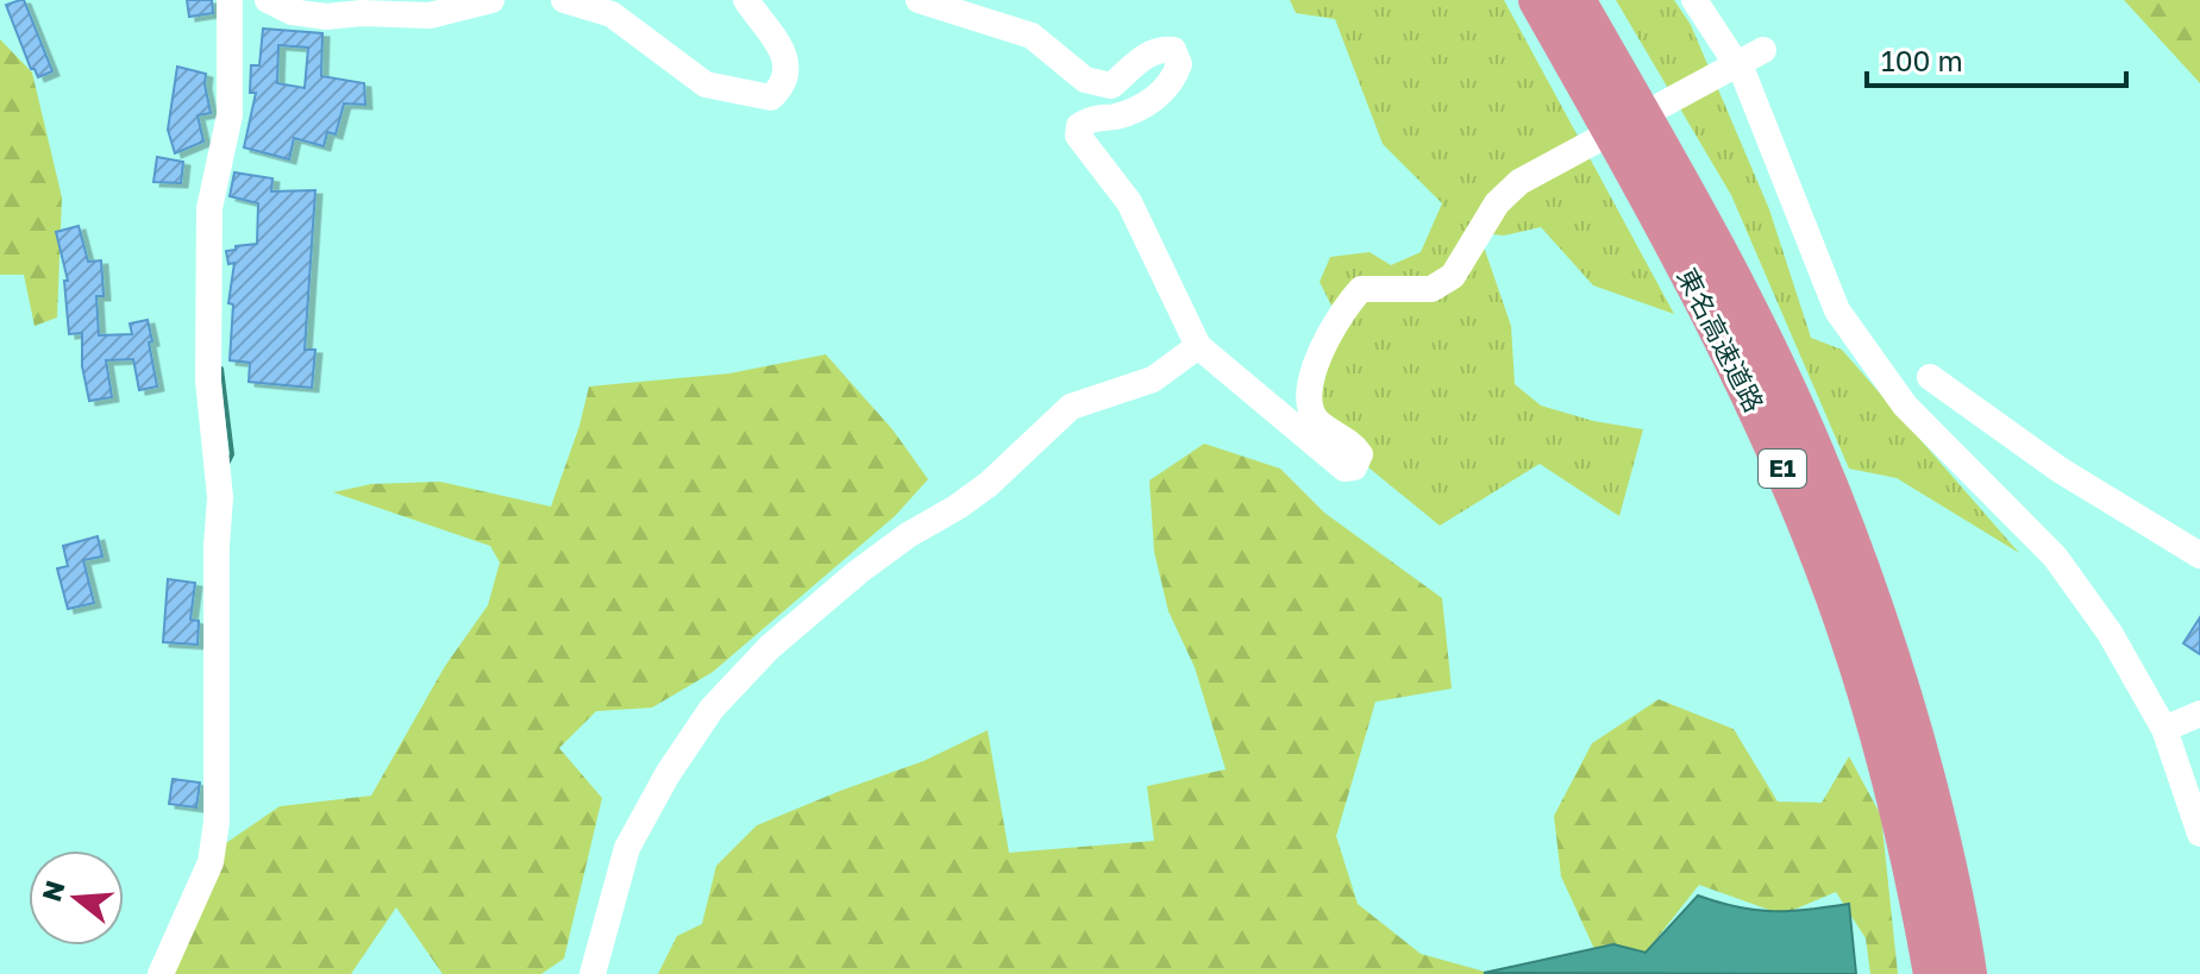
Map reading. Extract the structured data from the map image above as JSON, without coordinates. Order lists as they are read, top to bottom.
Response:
{
  "streets": {
    "highway": ["東名高速道路", "E1"]
  },
  "scale_bar": "100 m",
  "north": "left"
}
